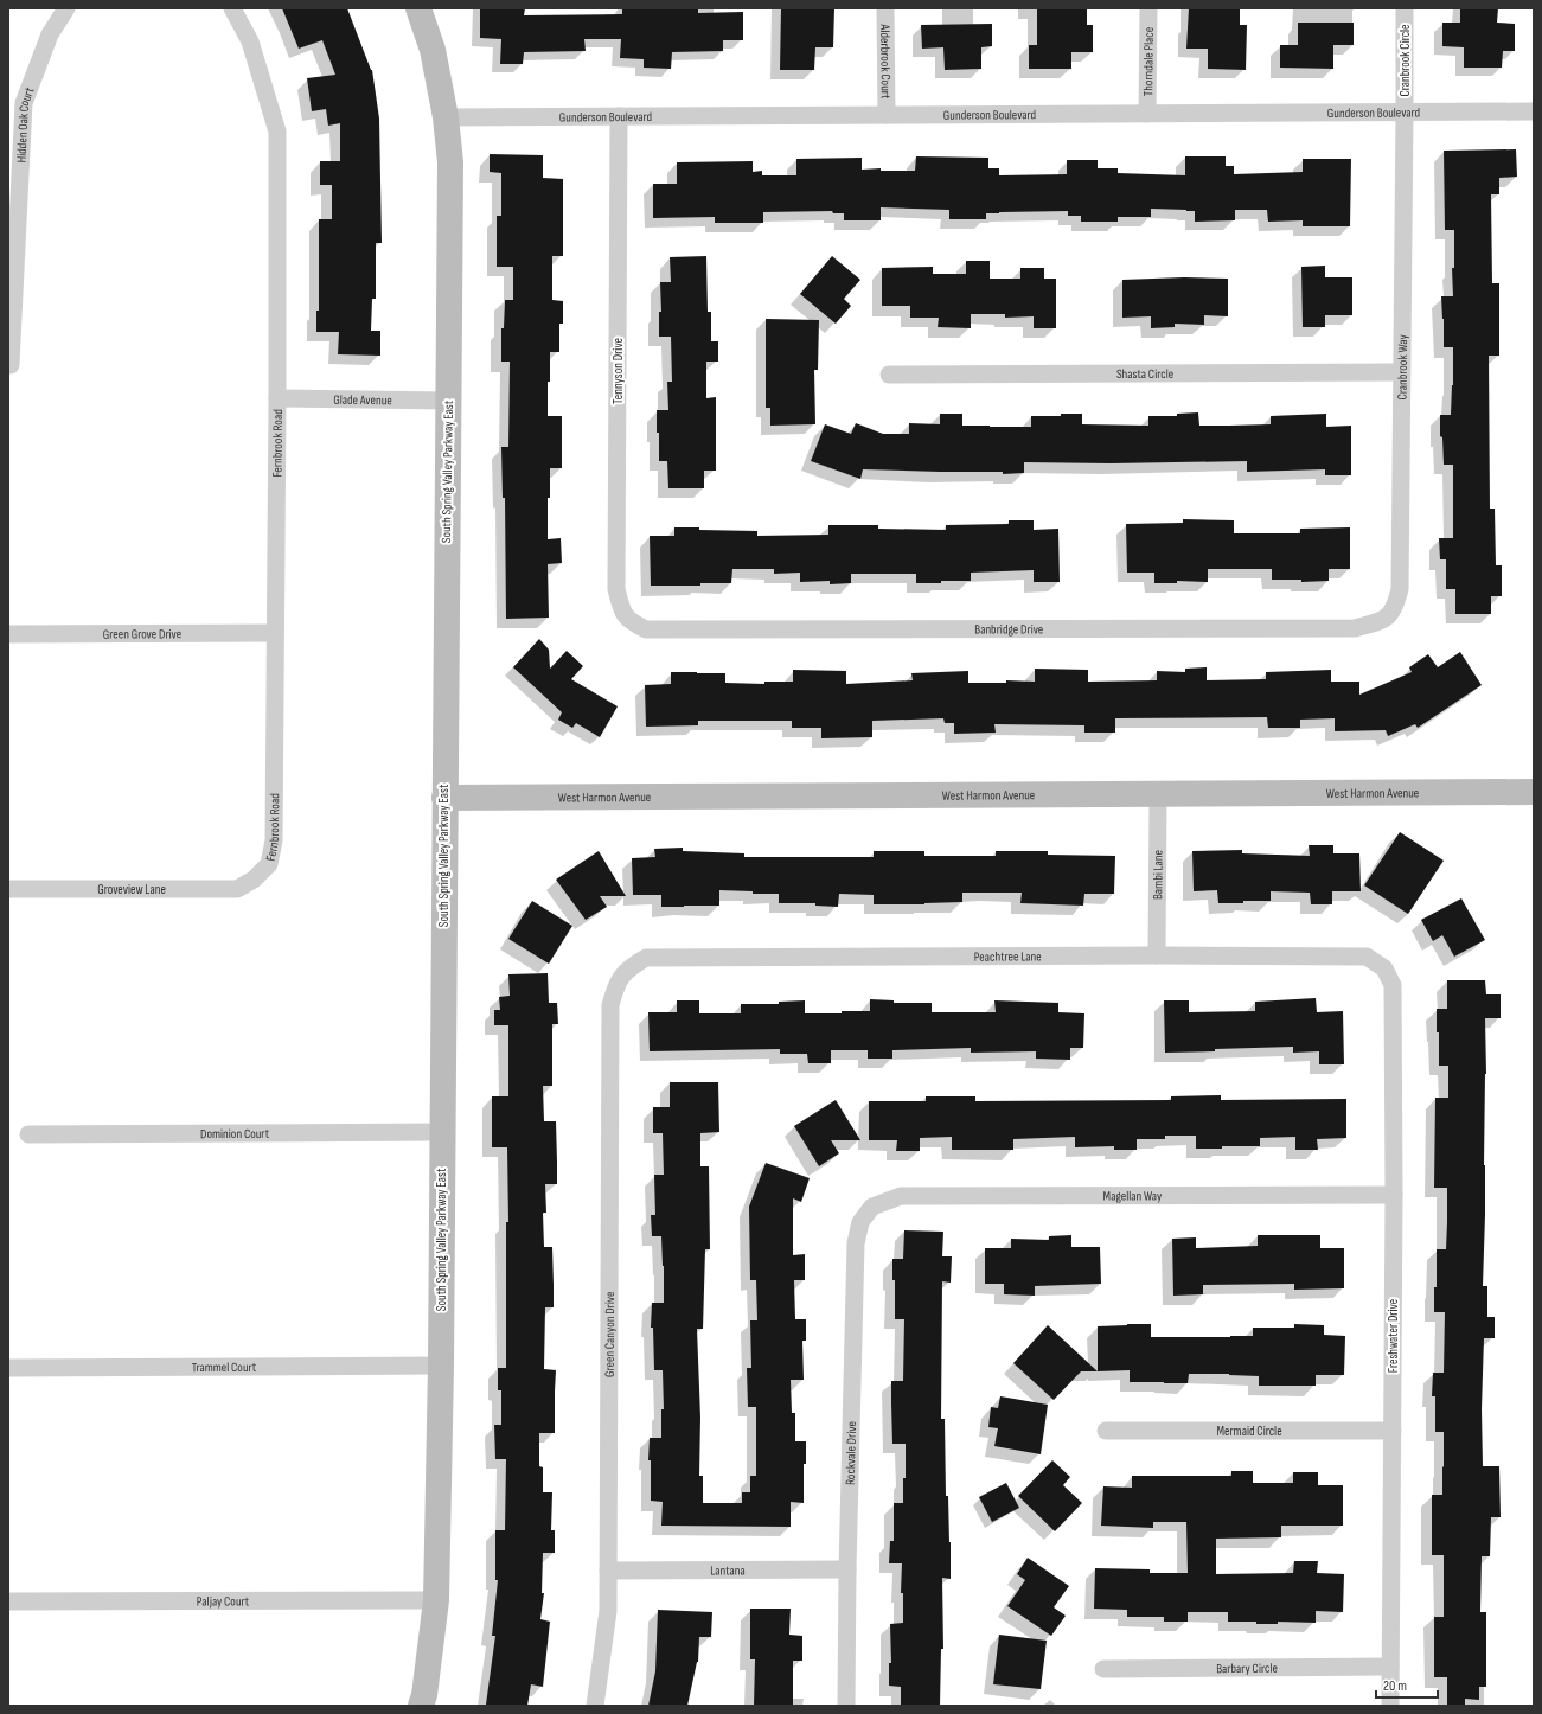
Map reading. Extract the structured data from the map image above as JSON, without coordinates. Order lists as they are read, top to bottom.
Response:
{
  "streets": {
    "street": [
      "Cranbrook Circle",
      "Alderbrook Court",
      "Thorndale Place",
      "Gunderson Boulevard",
      "Hidden Oak Court",
      "Cranbrook Way",
      "Tennyson Drive",
      "Shasta Circle",
      "Glade Avenue",
      "Fernbrook Road",
      "South Spring Valley Parkway East",
      "Banbridge Drive",
      "Green Grove Drive",
      "West Harmon Avenue",
      "Bambi Lane",
      "Groveview Lane",
      "Peachtree Lane",
      "Dominion Court",
      "Magellan Way",
      "Green Canyon Drive",
      "Freshwater Drive",
      "Trammel Court",
      "Mermaid Circle",
      "Rockvale Drive",
      "Lantana",
      "Paljay Court",
      "Barbary Circle"
    ]
  },
  "crossings": [
    ["Cranbrook Circle", "Gunderson Boulevard"],
    ["Cranbrook Circle", "Cranbrook Way"],
    ["Alderbrook Court", "Gunderson Boulevard"],
    ["Thorndale Place", "Gunderson Boulevard"],
    ["Gunderson Boulevard", "Cranbrook Way"],
    ["Gunderson Boulevard", "Tennyson Drive"],
    ["Gunderson Boulevard", "South Spring Valley Parkway East"],
    ["Cranbrook Way", "Shasta Circle"],
    ["Cranbrook Way", "Banbridge Drive"],
    ["Tennyson Drive", "Banbridge Drive"],
    ["Glade Avenue", "Fernbrook Road"],
    ["Glade Avenue", "South Spring Valley Parkway East"],
    ["Fernbrook Road", "Green Grove Drive"],
    ["Fernbrook Road", "Groveview Lane"],
    ["South Spring Valley Parkway East", "West Harmon Avenue"],
    ["South Spring Valley Parkway East", "Dominion Court"],
    ["South Spring Valley Parkway East", "Trammel Court"],
    ["South Spring Valley Parkway East", "Paljay Court"],
    ["West Harmon Avenue", "Bambi Lane"],
    ["Bambi Lane", "Peachtree Lane"],
    ["Peachtree Lane", "Green Canyon Drive"],
    ["Peachtree Lane", "Freshwater Drive"],
    ["Magellan Way", "Freshwater Drive"],
    ["Magellan Way", "Rockvale Drive"],
    ["Green Canyon Drive", "Lantana"],
    ["Freshwater Drive", "Mermaid Circle"],
    ["Freshwater Drive", "Barbary Circle"],
    ["Rockvale Drive", "Lantana"]
  ],
  "scale_bar": "20 m"
}
